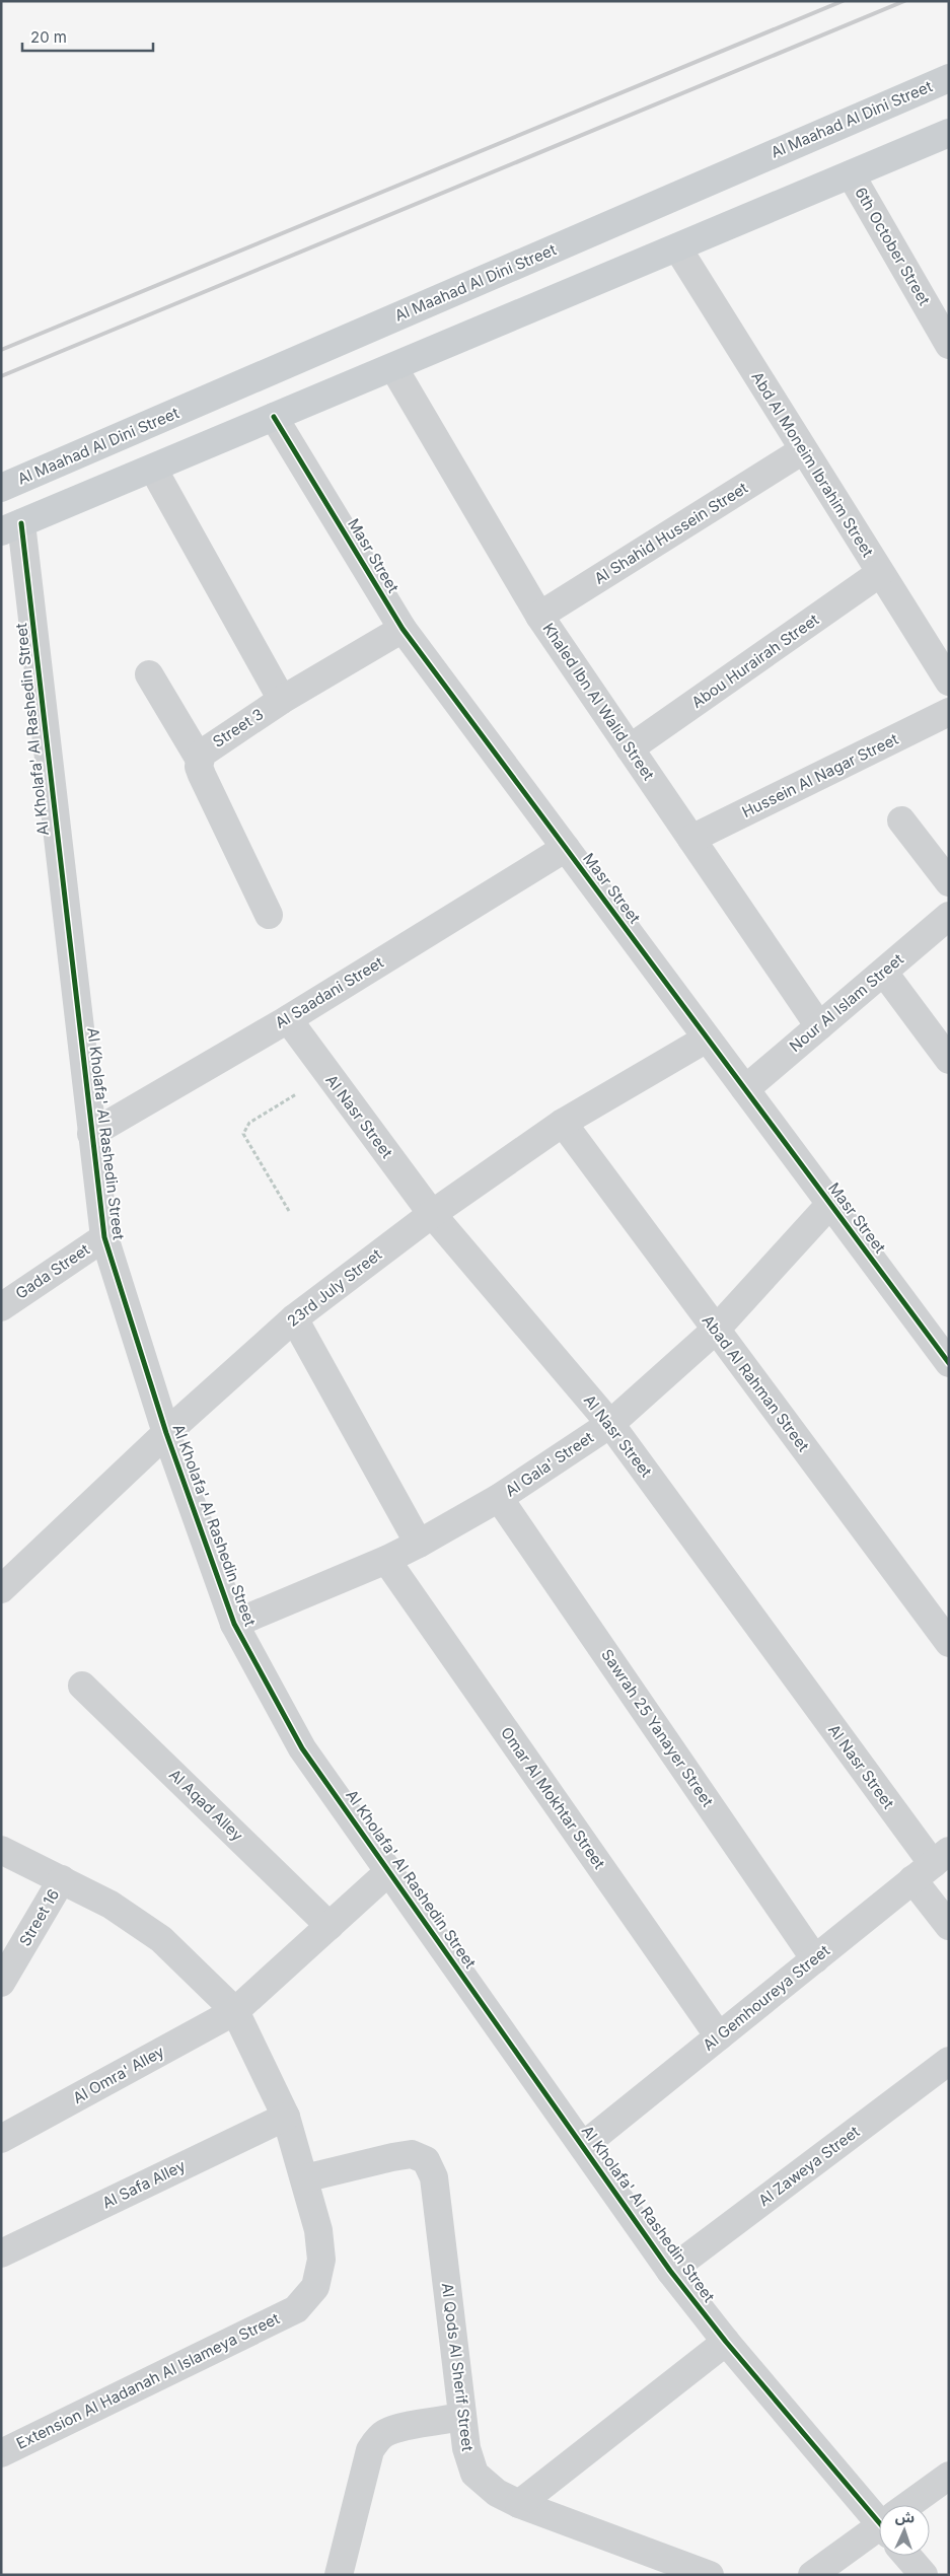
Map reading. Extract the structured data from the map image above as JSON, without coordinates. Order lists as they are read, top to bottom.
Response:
{
  "streets": {
    "main road": ["Al Maahad Al Dini Street"],
    "street": [
      "6th October Street",
      "Abd Al Moneim Ibrahim Street",
      "Al Shahid Hussein Street",
      "Masr Street",
      "Abou Hurairah Street",
      "Khaled Ibn Al Walid Street",
      "Street 3",
      "Al Kholafa' Al Rashedin Street",
      "Hussein Al Nagar Street",
      "Al Saadani Street",
      "Nour Al Islam Street",
      "Al Nasr Street",
      "Gada Street",
      "23rd July Street",
      "Abad Al Rahman Street",
      "Al Gala' Street",
      "Sawrah 25 Yanayer Street",
      "Omar Al Mokhtar Street",
      "Al Aqad Alley",
      "Street 16",
      "Al Gemhoureya Street",
      "Al Omra' Alley",
      "Al Zaweya Street",
      "Al Safa Alley",
      "Al Qods Al Sherif Street",
      "Extension Al Hadanah Al Islameya Street"
    ]
  },
  "crossings": [
    ["Abd Al Moneim Ibrahim Street", "Al Shahid Hussein Street"],
    ["Abd Al Moneim Ibrahim Street", "Abou Hurairah Street"],
    ["Al Shahid Hussein Street", "Khaled Ibn Al Walid Street"],
    ["Masr Street", "Street 3"],
    ["Masr Street", "Al Saadani Street"],
    ["Masr Street", "Nour Al Islam Street"],
    ["Masr Street", "23rd July Street"],
    ["Masr Street", "Al Gala' Street"],
    ["Abou Hurairah Street", "Khaled Ibn Al Walid Street"],
    ["Khaled Ibn Al Walid Street", "Hussein Al Nagar Street"],
    ["Khaled Ibn Al Walid Street", "Nour Al Islam Street"],
    ["Al Kholafa' Al Rashedin Street", "Al Saadani Street"],
    ["Al Kholafa' Al Rashedin Street", "Gada Street"],
    ["Al Kholafa' Al Rashedin Street", "23rd July Street"],
    ["Al Kholafa' Al Rashedin Street", "Al Gala' Street"],
    ["Al Kholafa' Al Rashedin Street", "Al Gemhoureya Street"],
    ["Al Kholafa' Al Rashedin Street", "Al Omra' Alley"],
    ["Al Kholafa' Al Rashedin Street", "Al Zaweya Street"],
    ["Al Saadani Street", "Al Nasr Street"],
    ["Al Nasr Street", "23rd July Street"],
    ["Al Nasr Street", "Al Gala' Street"],
    ["Al Nasr Street", "Al Gemhoureya Street"],
    ["23rd July Street", "Abad Al Rahman Street"],
    ["Abad Al Rahman Street", "Al Gala' Street"],
    ["Al Gala' Street", "Sawrah 25 Yanayer Street"],
    ["Al Gala' Street", "Omar Al Mokhtar Street"],
    ["Sawrah 25 Yanayer Street", "Al Gemhoureya Street"],
    ["Omar Al Mokhtar Street", "Al Gemhoureya Street"],
    ["Al Aqad Alley", "Al Omra' Alley"],
    ["Al Qods Al Sherif Street", "Extension Al Hadanah Al Islameya Street"]
  ],
  "scale_bar": "20 m",
  "north": "top"
}
